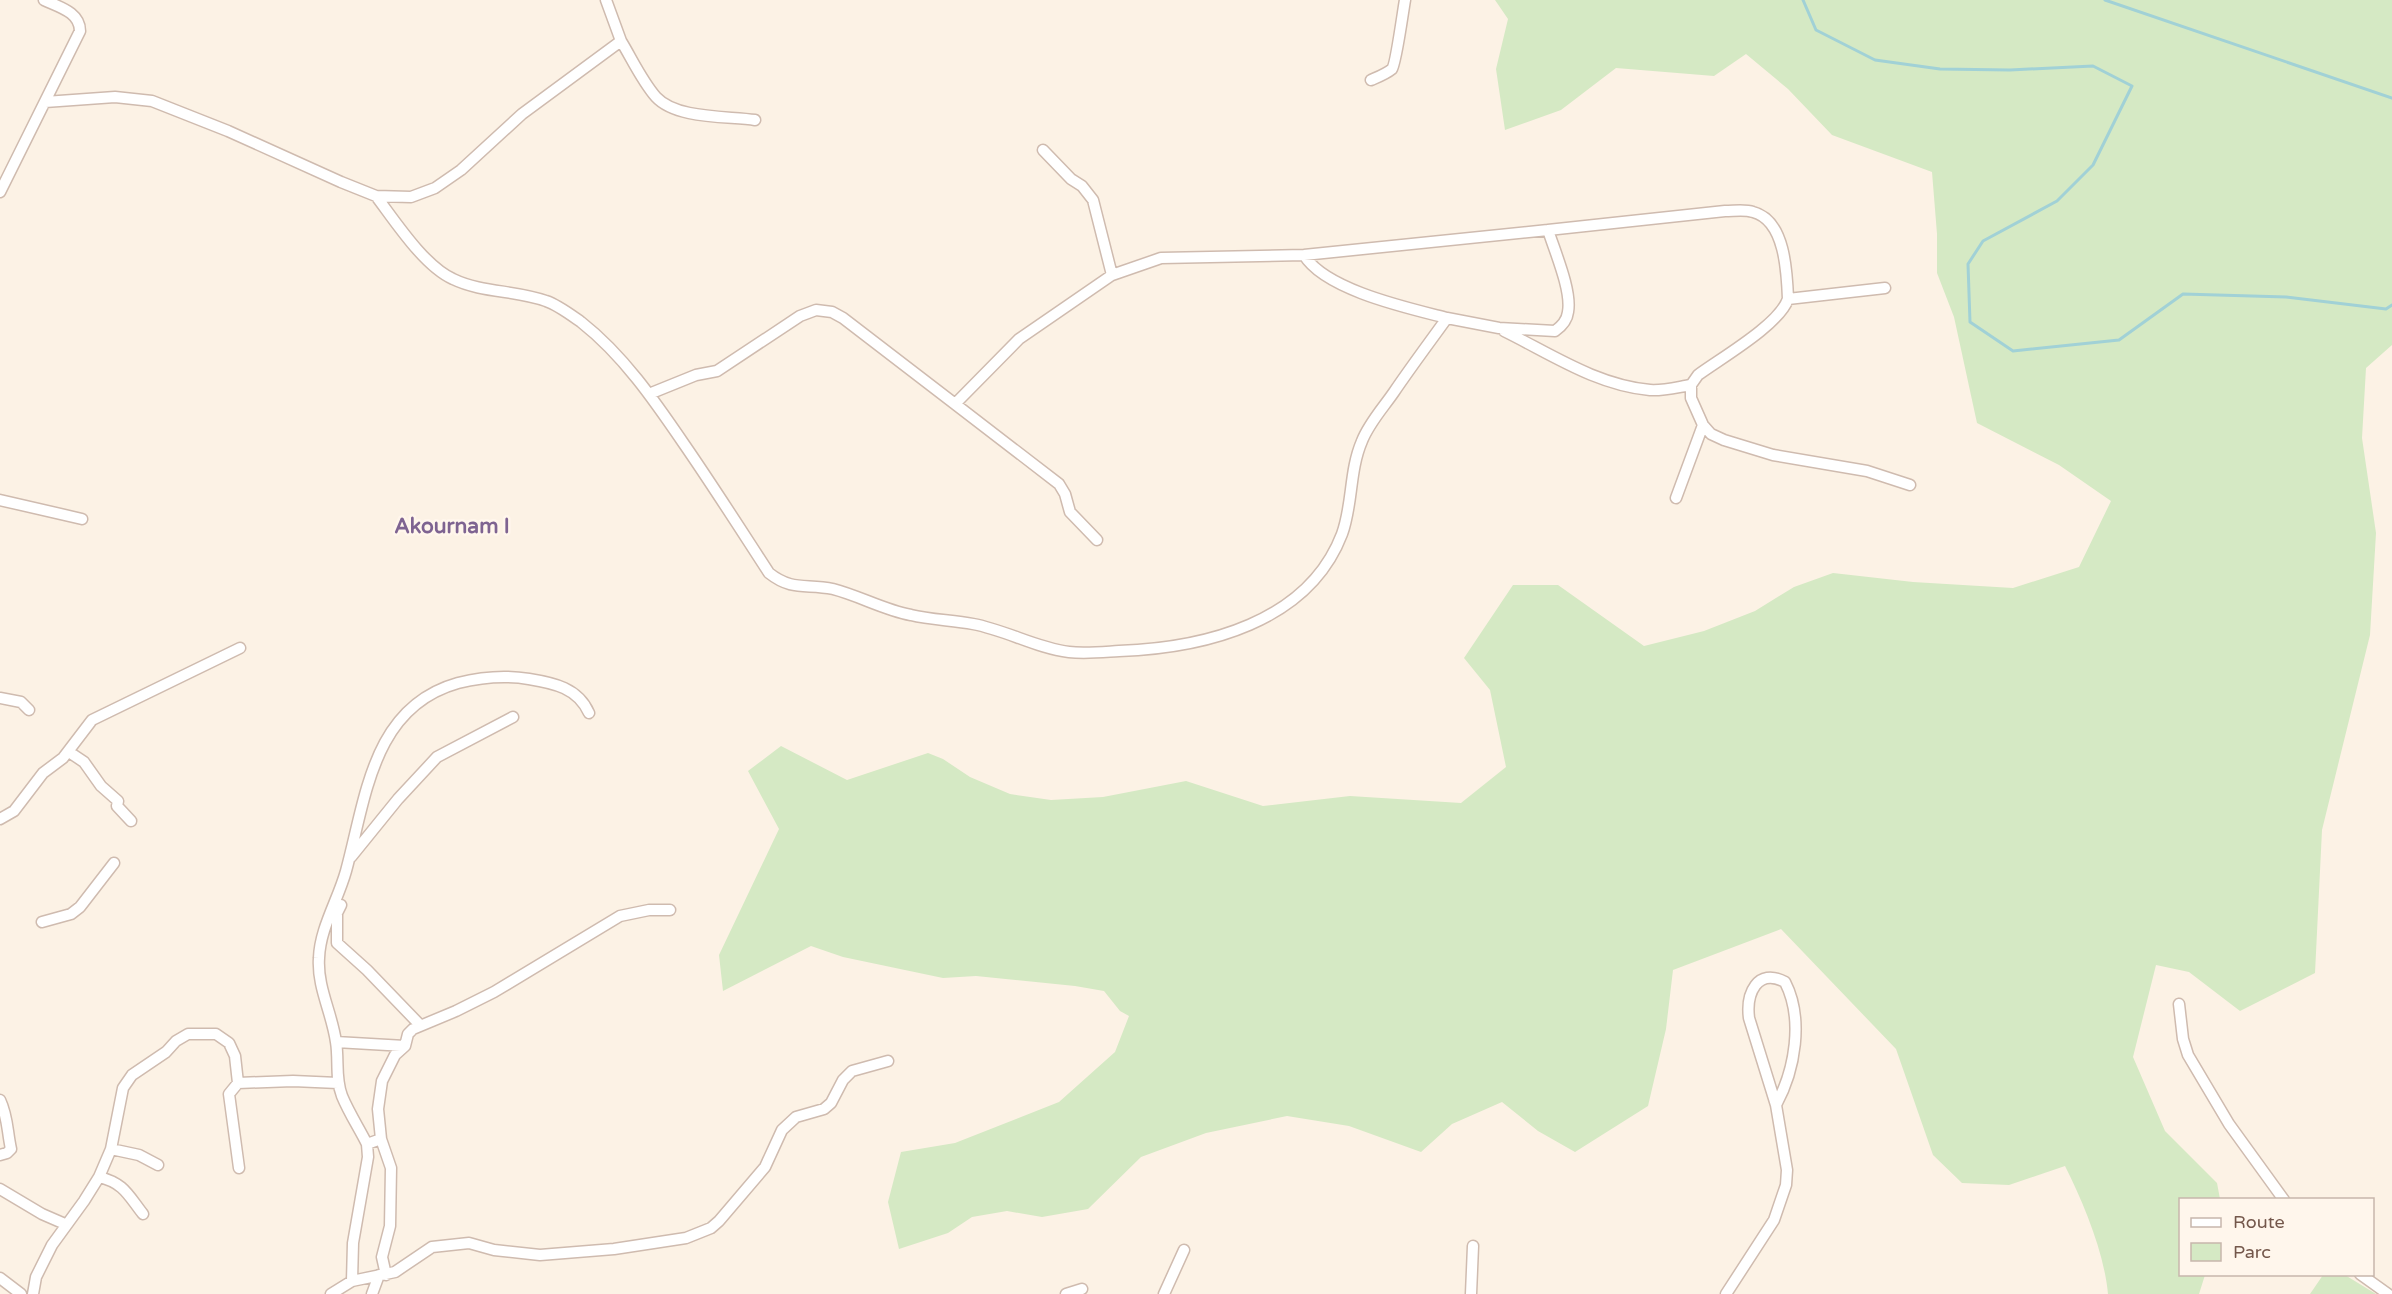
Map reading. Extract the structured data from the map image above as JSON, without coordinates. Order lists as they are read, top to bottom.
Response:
{
  "districts": ["Akournam I"],
  "legend": ["Route", "Parc"]
}
